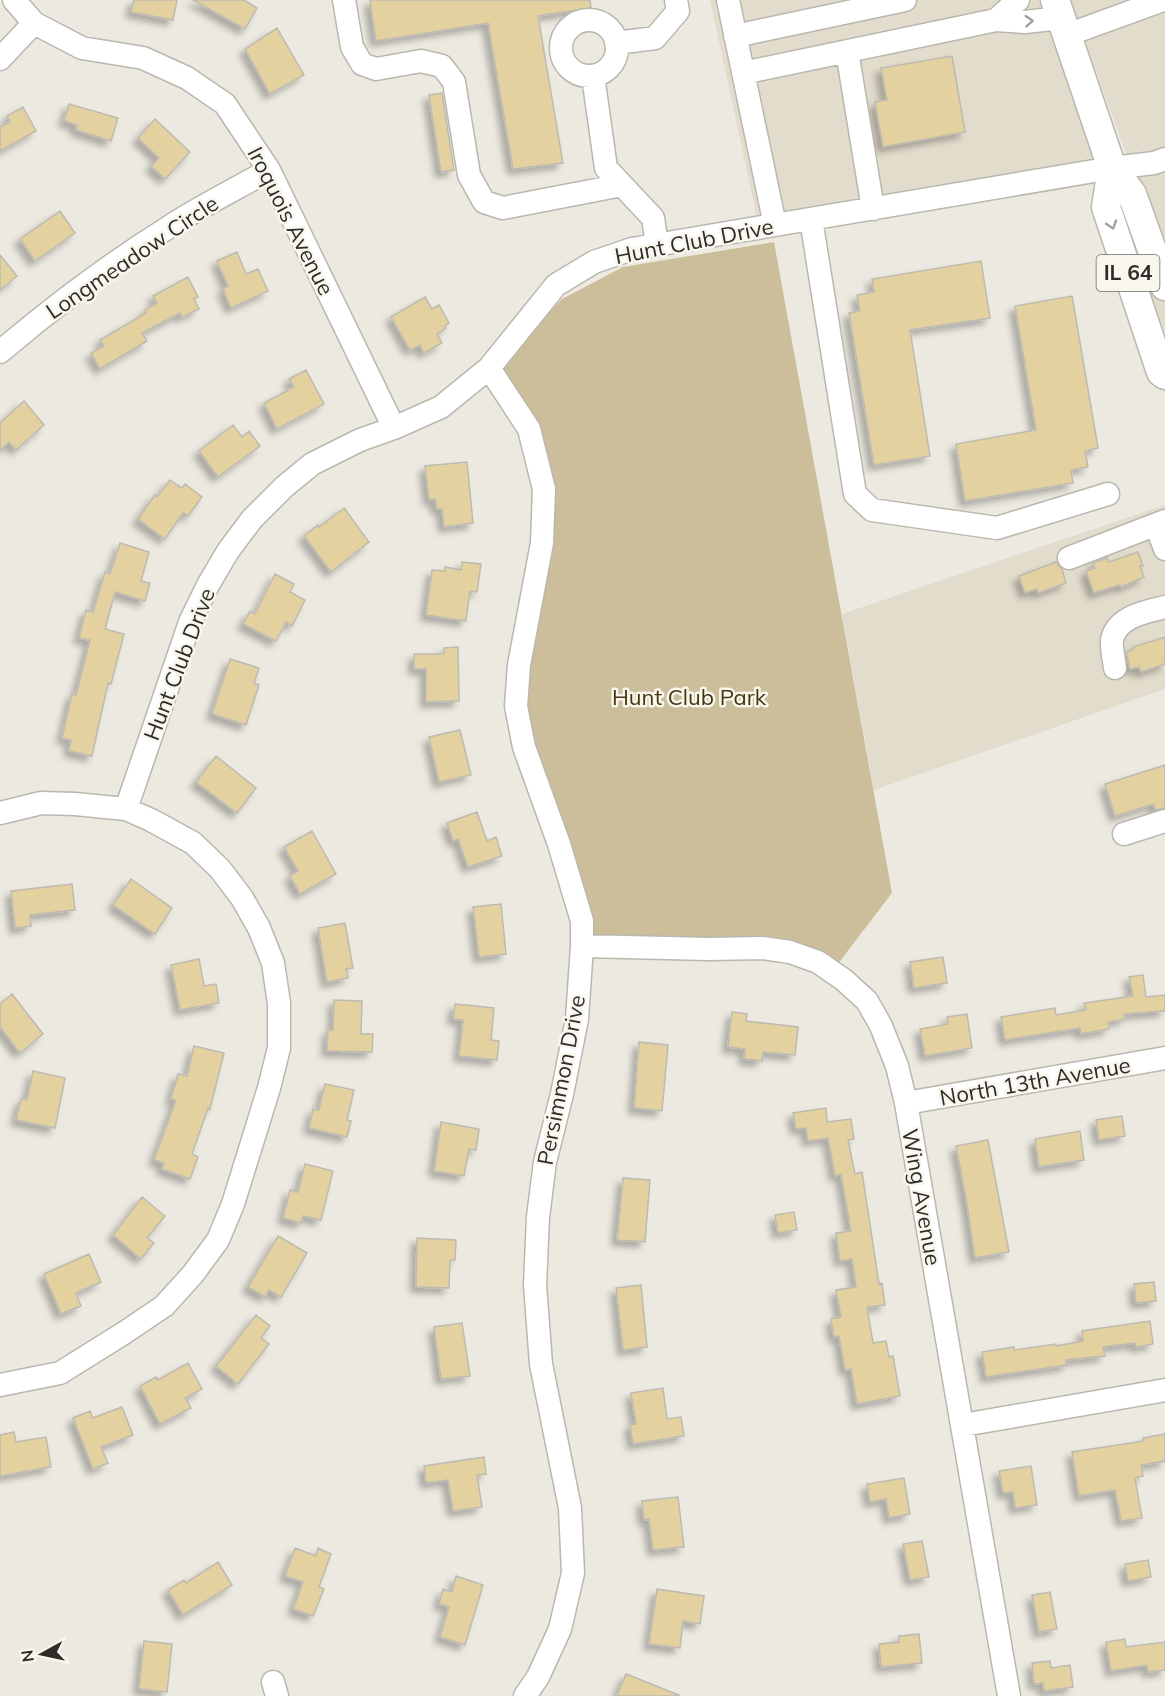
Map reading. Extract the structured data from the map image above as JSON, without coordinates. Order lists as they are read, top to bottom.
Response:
{
  "streets": {
    "main road": ["IL 64"],
    "street": [
      "Iroquois Avenue",
      "Hunt Club Drive",
      "Longmeadow Circle",
      "Persimmon Drive",
      "North 13th Avenue",
      "Wing Avenue"
    ]
  },
  "crossings": [
    ["Iroquois Avenue", "Hunt Club Drive"],
    ["Iroquois Avenue", "Longmeadow Circle"],
    ["Hunt Club Drive", "IL 64"],
    ["Hunt Club Drive", "Persimmon Drive"],
    ["Persimmon Drive", "Wing Avenue"],
    ["North 13th Avenue", "Wing Avenue"]
  ],
  "parks": ["Hunt Club Park"],
  "north": "left"
}
